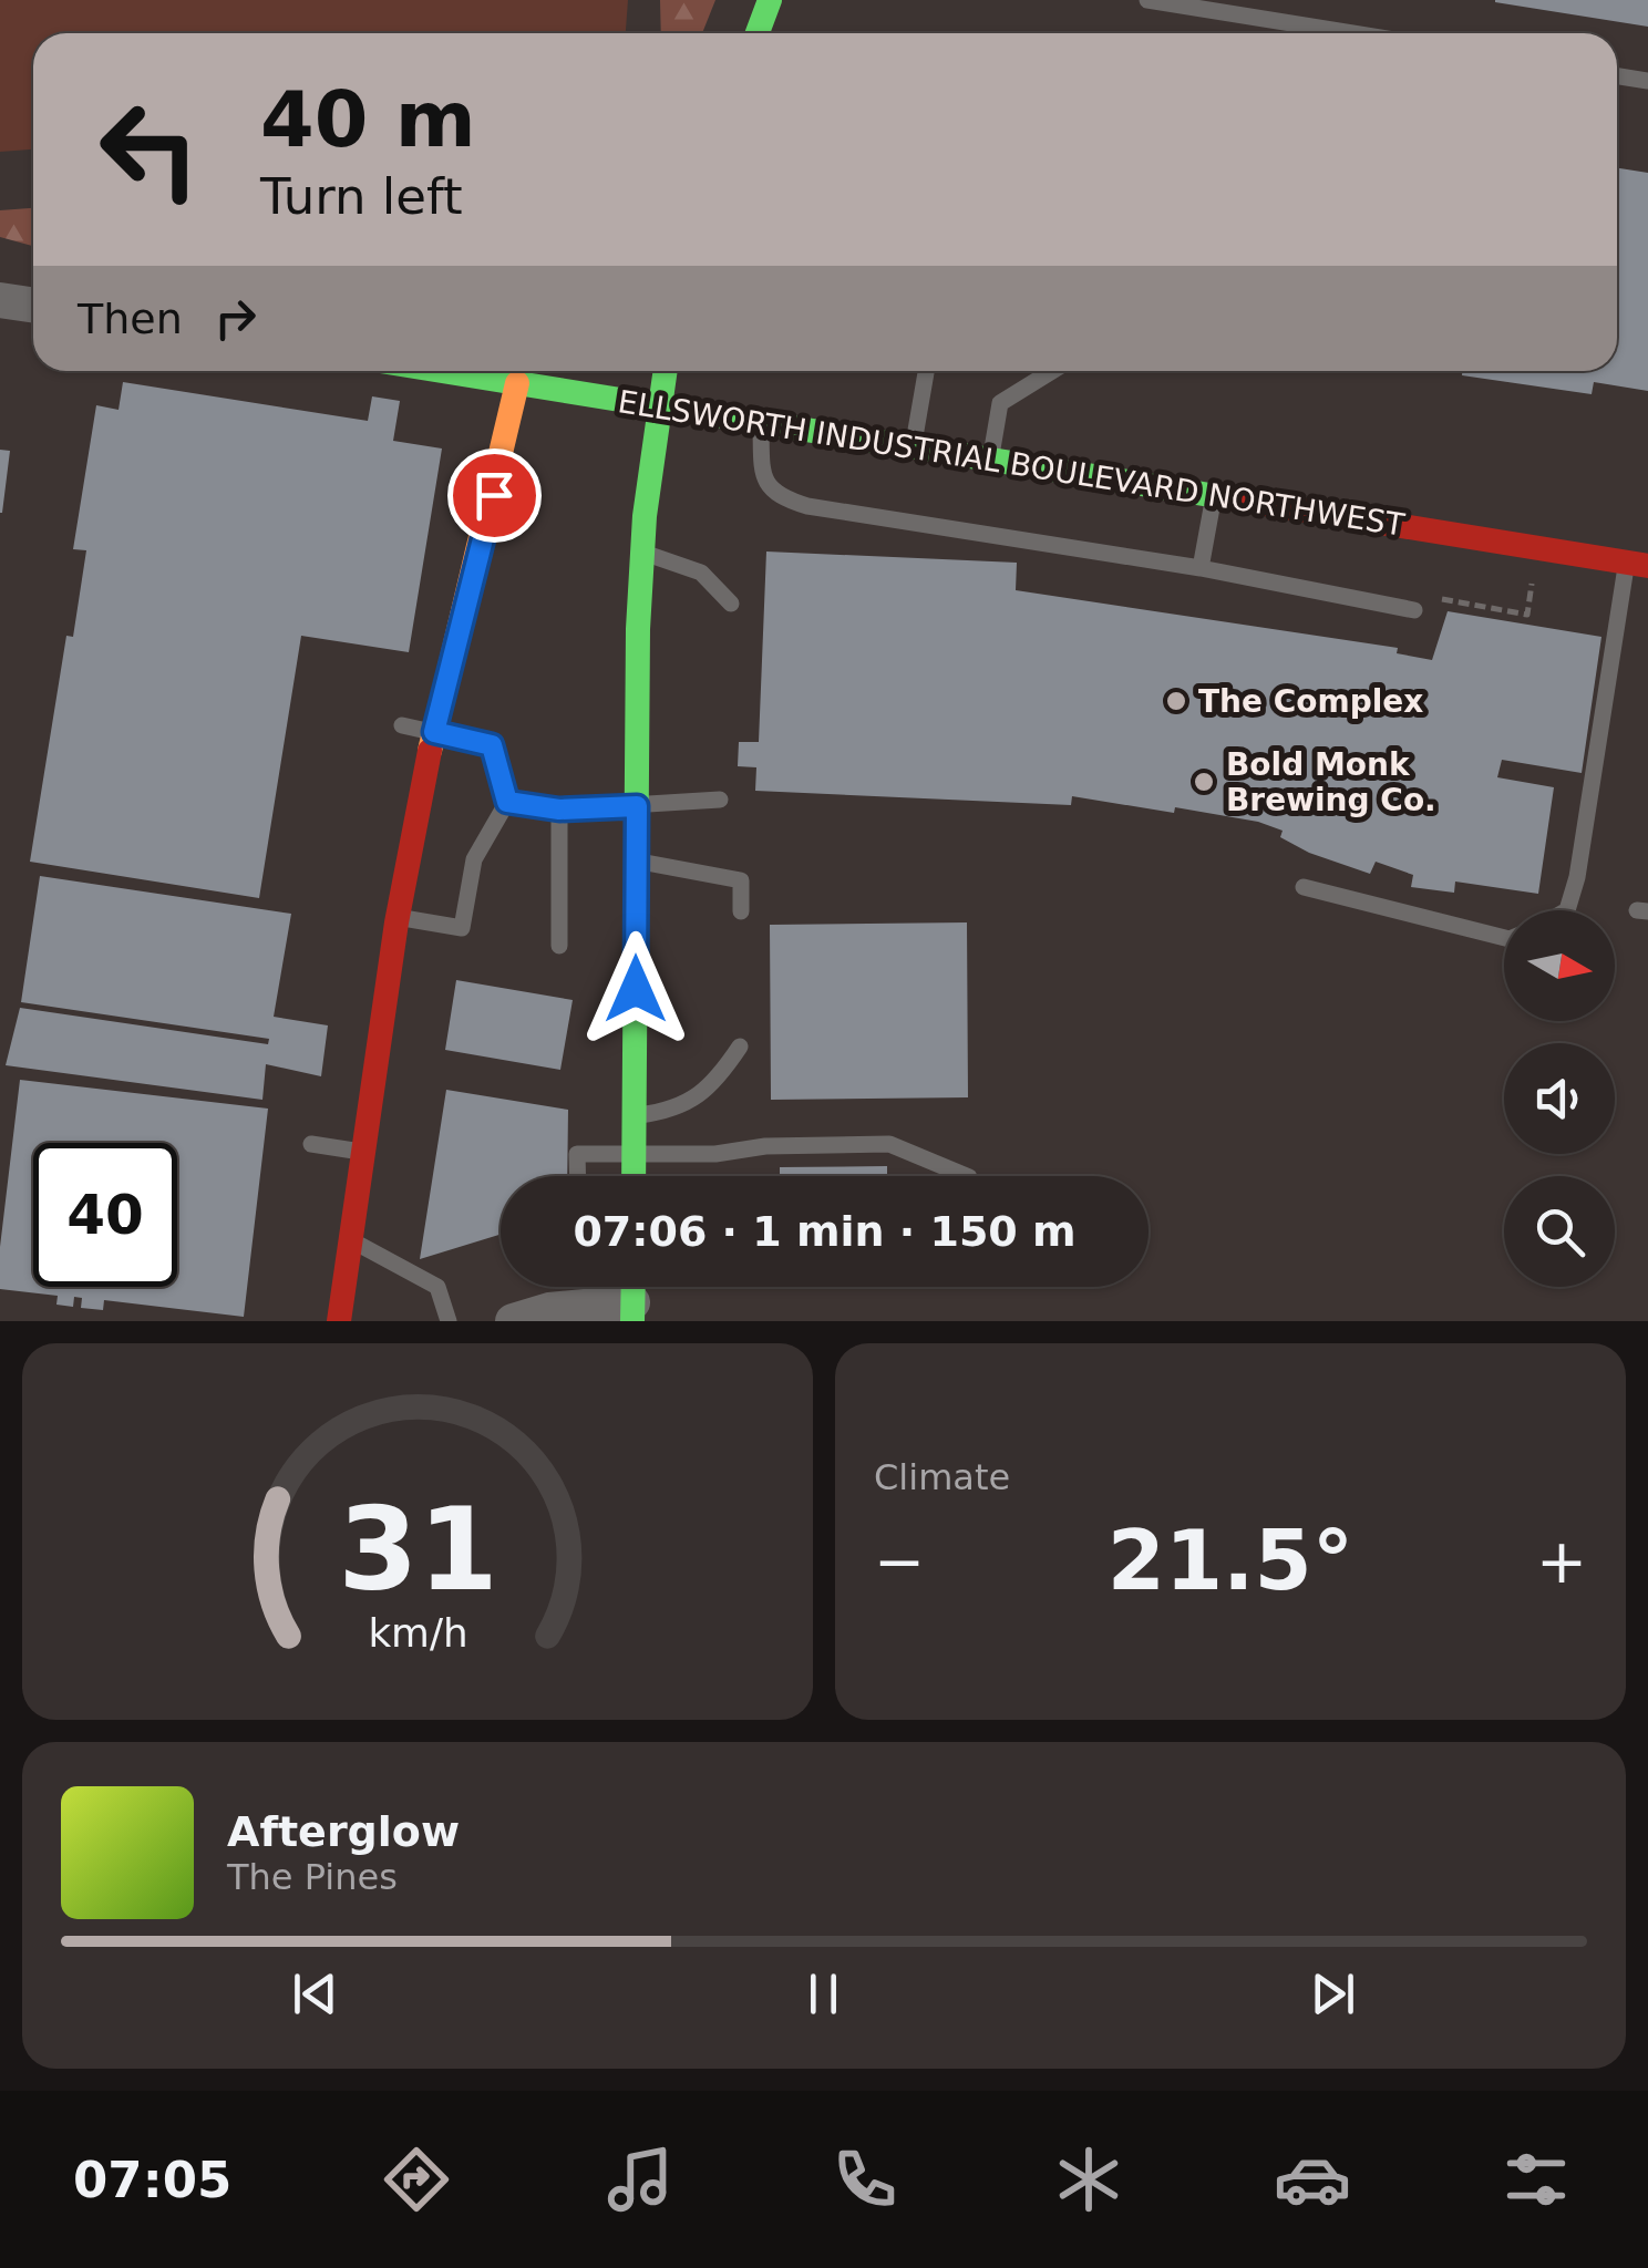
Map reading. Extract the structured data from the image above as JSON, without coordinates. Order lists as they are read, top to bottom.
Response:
{
  "streets": {
    "street": ["ELLSWORTH INDUSTRIAL BOULEVARD NORTHWEST"]
  },
  "places": ["The Complex", "Bold Monk Brewing Co."],
  "north": "right",
  "page": {
    "turn": ["40 m", "Turn left"],
    "then": "Then",
    "limit": "40",
    "trip": "07:06 · 1 min · 150 m",
    "tile": "Climate",
    "heat": ["−", "21.5°", "+"],
    "song": ["Afterglow", "The Pines"],
    "tabs": "07:05",
    "gauge": ["31", "km/h"]
  }
}
